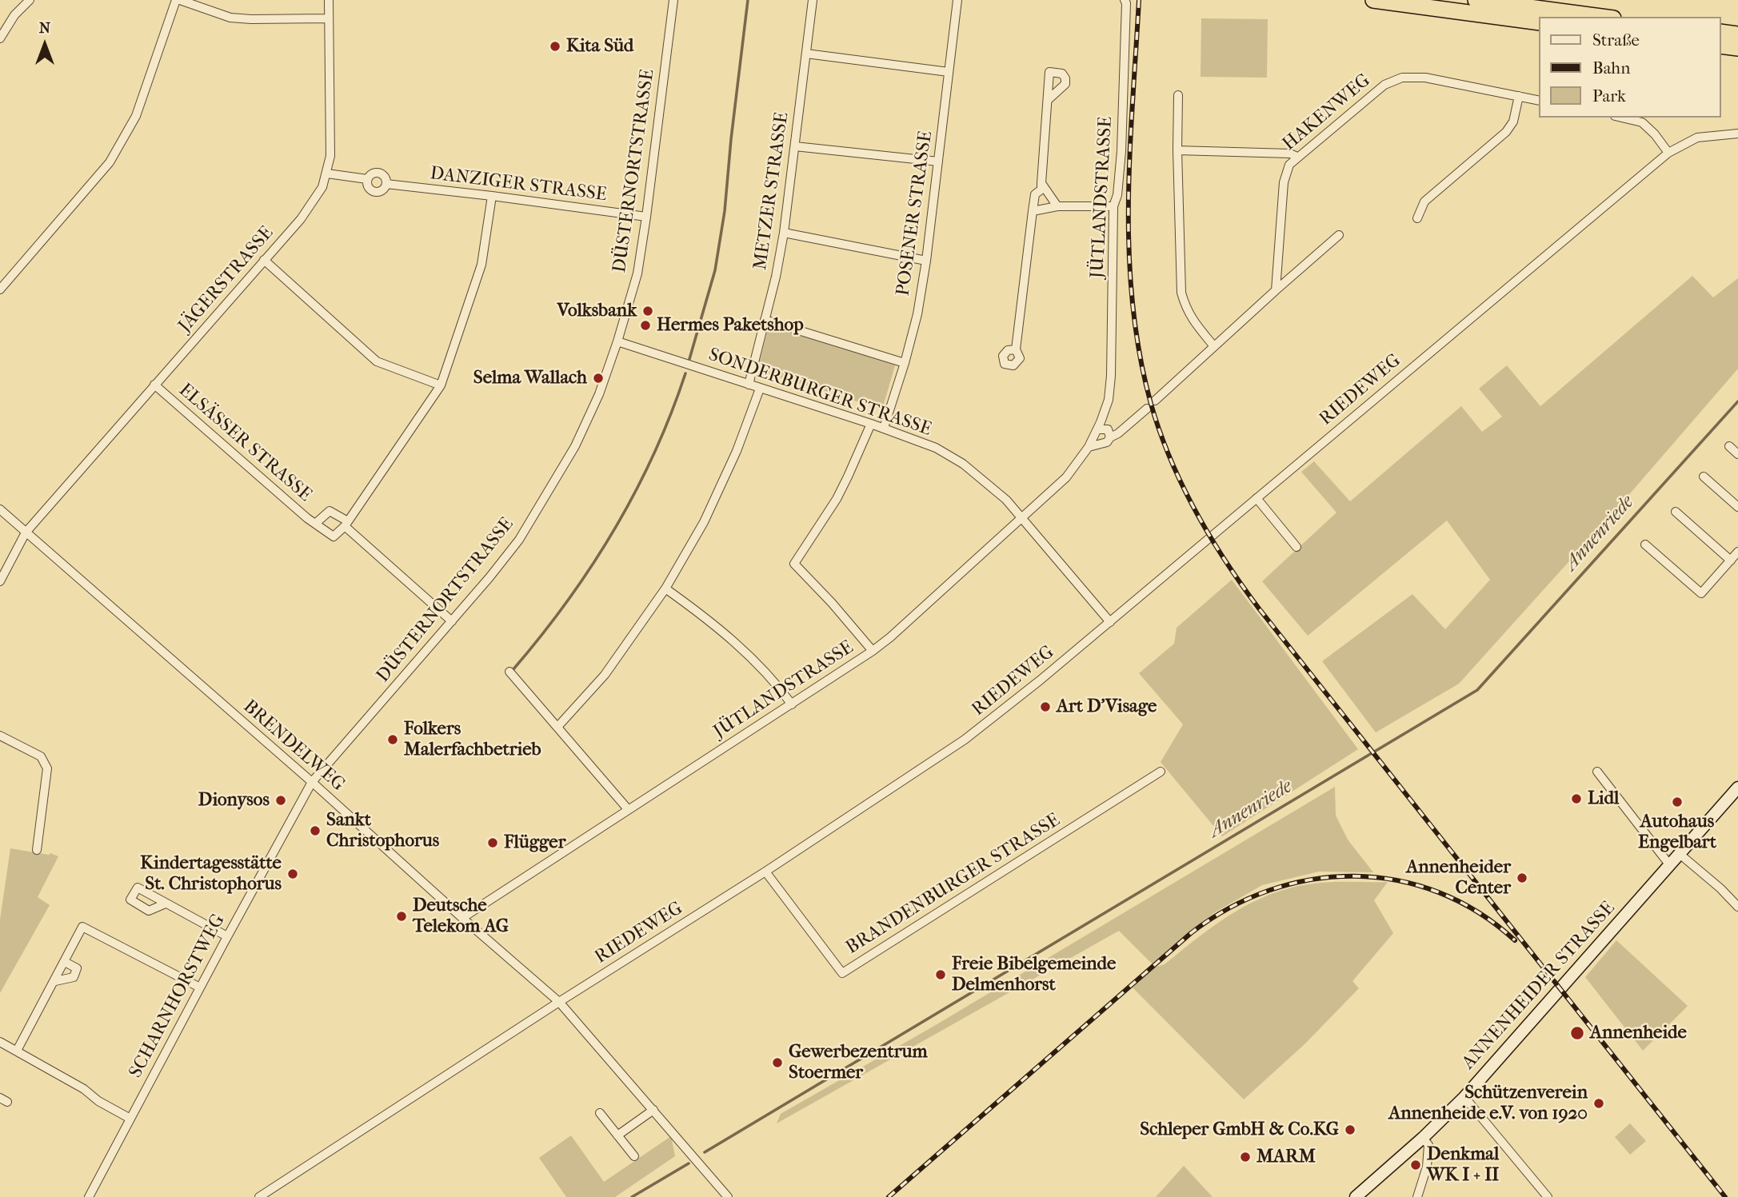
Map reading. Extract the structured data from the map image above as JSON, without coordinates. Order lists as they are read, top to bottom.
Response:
{
  "streets": {
    "street": [
      "HAKENWEG",
      "DÜSTERNORTSTRASSE",
      "DANZIGER STRASSE",
      "METZER STRASSE",
      "JÜTLANDSTRASSE",
      "POSENER STRASSE",
      "JÄGERSTRASSE",
      "RIEDEWEG",
      "SONDERBURGER STRASSE",
      "ELSÄSSER STRASSE",
      "BRENDELWEG",
      "BRANDENBURGER STRASSE",
      "ANNENHEIDER STRASSE",
      "SCHARNHORSTWEG"
    ]
  },
  "crossings": [
    ["DÜSTERNORTSTRASSE", "DANZIGER STRASSE"],
    ["DÜSTERNORTSTRASSE", "SONDERBURGER STRASSE"],
    ["DÜSTERNORTSTRASSE", "ELSÄSSER STRASSE"],
    ["DÜSTERNORTSTRASSE", "BRENDELWEG"],
    ["DÜSTERNORTSTRASSE", "SCHARNHORSTWEG"],
    ["DANZIGER STRASSE", "JÄGERSTRASSE"],
    ["METZER STRASSE", "SONDERBURGER STRASSE"],
    ["JÜTLANDSTRASSE", "SONDERBURGER STRASSE"],
    ["JÜTLANDSTRASSE", "BRENDELWEG"],
    ["POSENER STRASSE", "SONDERBURGER STRASSE"],
    ["JÄGERSTRASSE", "ELSÄSSER STRASSE"],
    ["JÄGERSTRASSE", "BRENDELWEG"],
    ["RIEDEWEG", "SONDERBURGER STRASSE"],
    ["RIEDEWEG", "BRENDELWEG"],
    ["RIEDEWEG", "BRANDENBURGER STRASSE"],
    ["BRENDELWEG", "SCHARNHORSTWEG"]
  ],
  "water": ["Annenriede"],
  "places": [
    "Kita Süd",
    "Volksbank",
    "Hermes Paketshop",
    "Selma Wallach",
    "Art D'Visage",
    "Folkers Malerfachbetrieb",
    "Lidl",
    "Dionysos",
    "Autohaus Engelbart",
    "Sankt Christophorus",
    "Flügger",
    "Kindertagesstätte St. Christophorus",
    "Annenheider Center",
    "Deutsche Telekom AG",
    "Freie Bibelgemeinde Delmenhorst",
    "Annenheide",
    "Gewerbezentrum Stoermer",
    "Schützenverein Annenheide e.V. von 1920",
    "Schleper GmbH & Co.KG",
    "MARM",
    "Denkmal WK I + II"
  ],
  "legend": ["Straße", "Bahn", "Park"],
  "north": "top"
}
